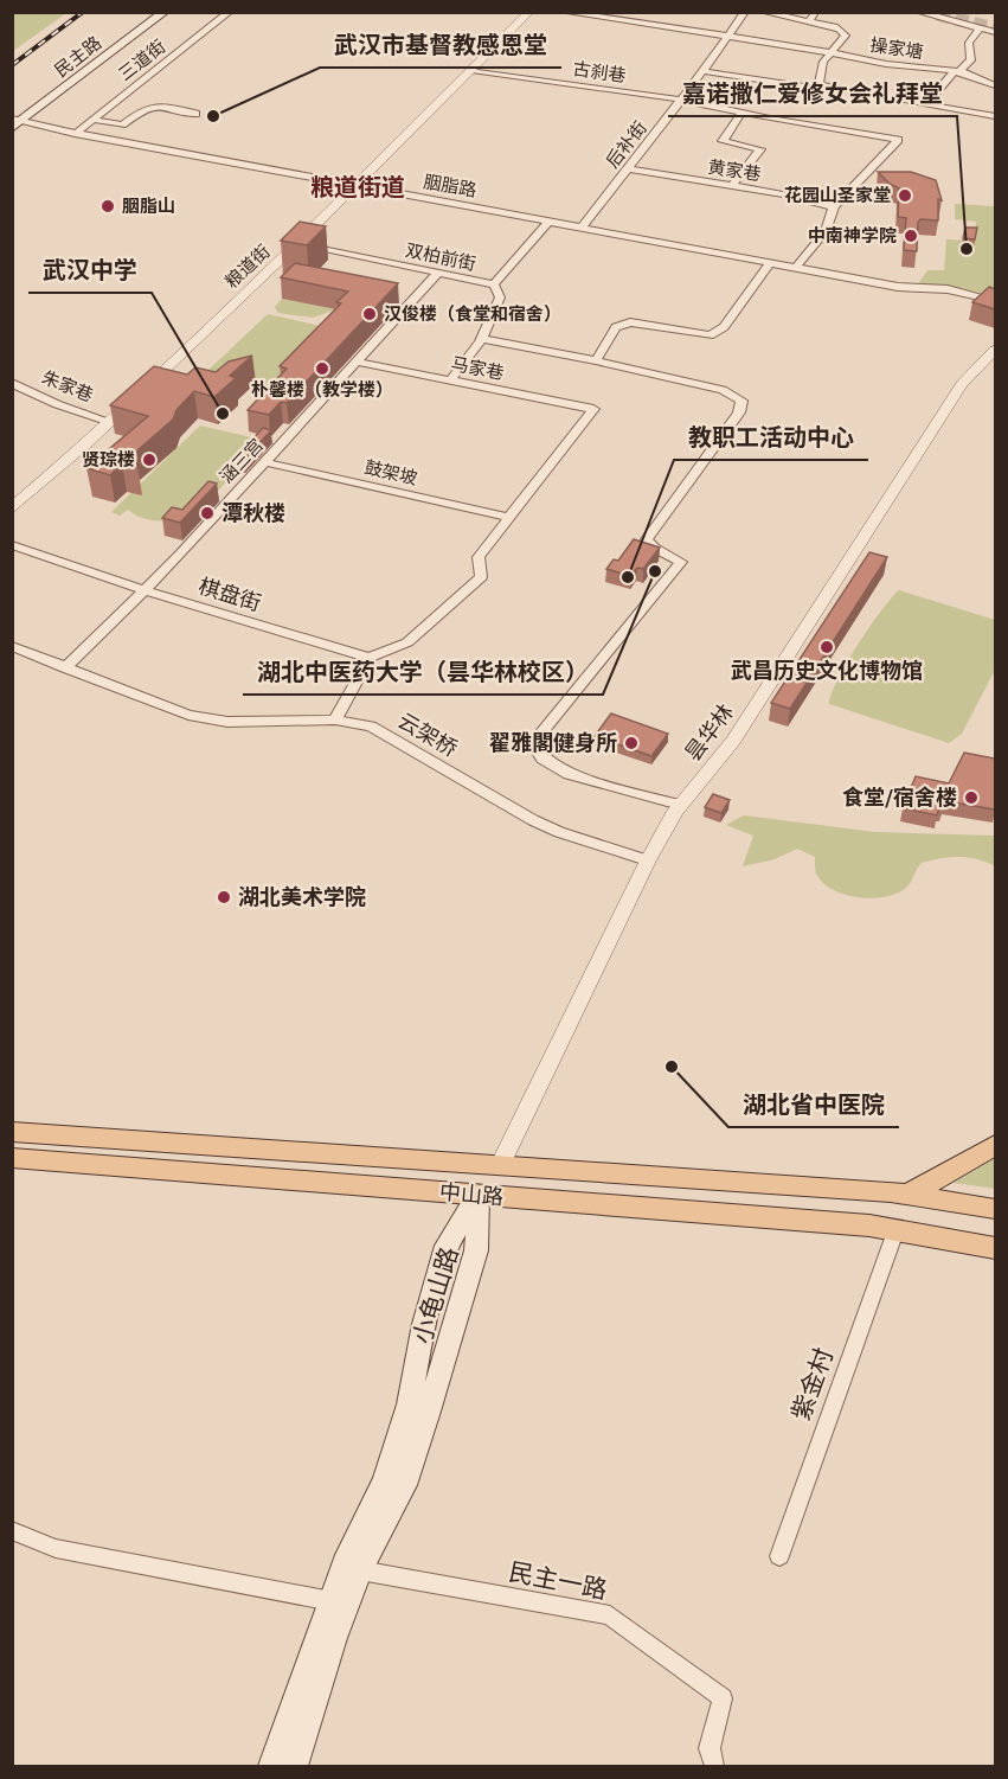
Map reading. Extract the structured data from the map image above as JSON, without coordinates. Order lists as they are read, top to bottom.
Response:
{
  "streets": {
    "main road": ["民主路", "中山路", "小龟山路"],
    "street": [
      "操家塘",
      "三道街",
      "古刹巷",
      "后补街",
      "黄家巷",
      "胭脂路",
      "双柏前街",
      "粮道街",
      "马家巷",
      "朱家巷",
      "涵三宫",
      "鼓架坡",
      "棋盘街",
      "昙华林",
      "云架桥",
      "紫金村",
      "民主一路"
    ]
  },
  "crossings": [
    ["操家塘", "后补街"],
    ["民主路", "胭脂路"],
    ["三道街", "胭脂路"],
    ["古刹巷", "后补街"],
    ["古刹巷", "黄家巷"],
    ["古刹巷", "粮道街"],
    ["后补街", "黄家巷"],
    ["后补街", "胭脂路"],
    ["胭脂路", "双柏前街"],
    ["胭脂路", "粮道街"],
    ["双柏前街", "粮道街"],
    ["双柏前街", "涵三宫"],
    ["粮道街", "朱家巷"],
    ["马家巷", "涵三宫"],
    ["马家巷", "鼓架坡"],
    ["涵三宫", "鼓架坡"],
    ["涵三宫", "棋盘街"],
    ["涵三宫", "云架桥"],
    ["昙华林", "云架桥"],
    ["昙华林", "中山路"],
    ["中山路", "小龟山路"],
    ["中山路", "紫金村"],
    ["小龟山路", "民主一路"]
  ],
  "districts": ["粮道街道"],
  "places": [
    "武汉市基督教感恩堂",
    "花园山圣家堂",
    "胭脂山",
    "中南神学院",
    "嘉诺撒仁爱修女会礼拜堂",
    "汉俊楼（食堂和宿舍）",
    "朴馨楼（教学楼）",
    "武汉中学",
    "贤琮楼",
    "潭秋楼",
    "湖北中医药大学（昙华林校区）",
    "教职工活动中心",
    "武昌历史文化博物馆",
    "翟雅閣健身所",
    "食堂/宿舍楼",
    "湖北美术学院",
    "湖北省中医院"
  ]
}
